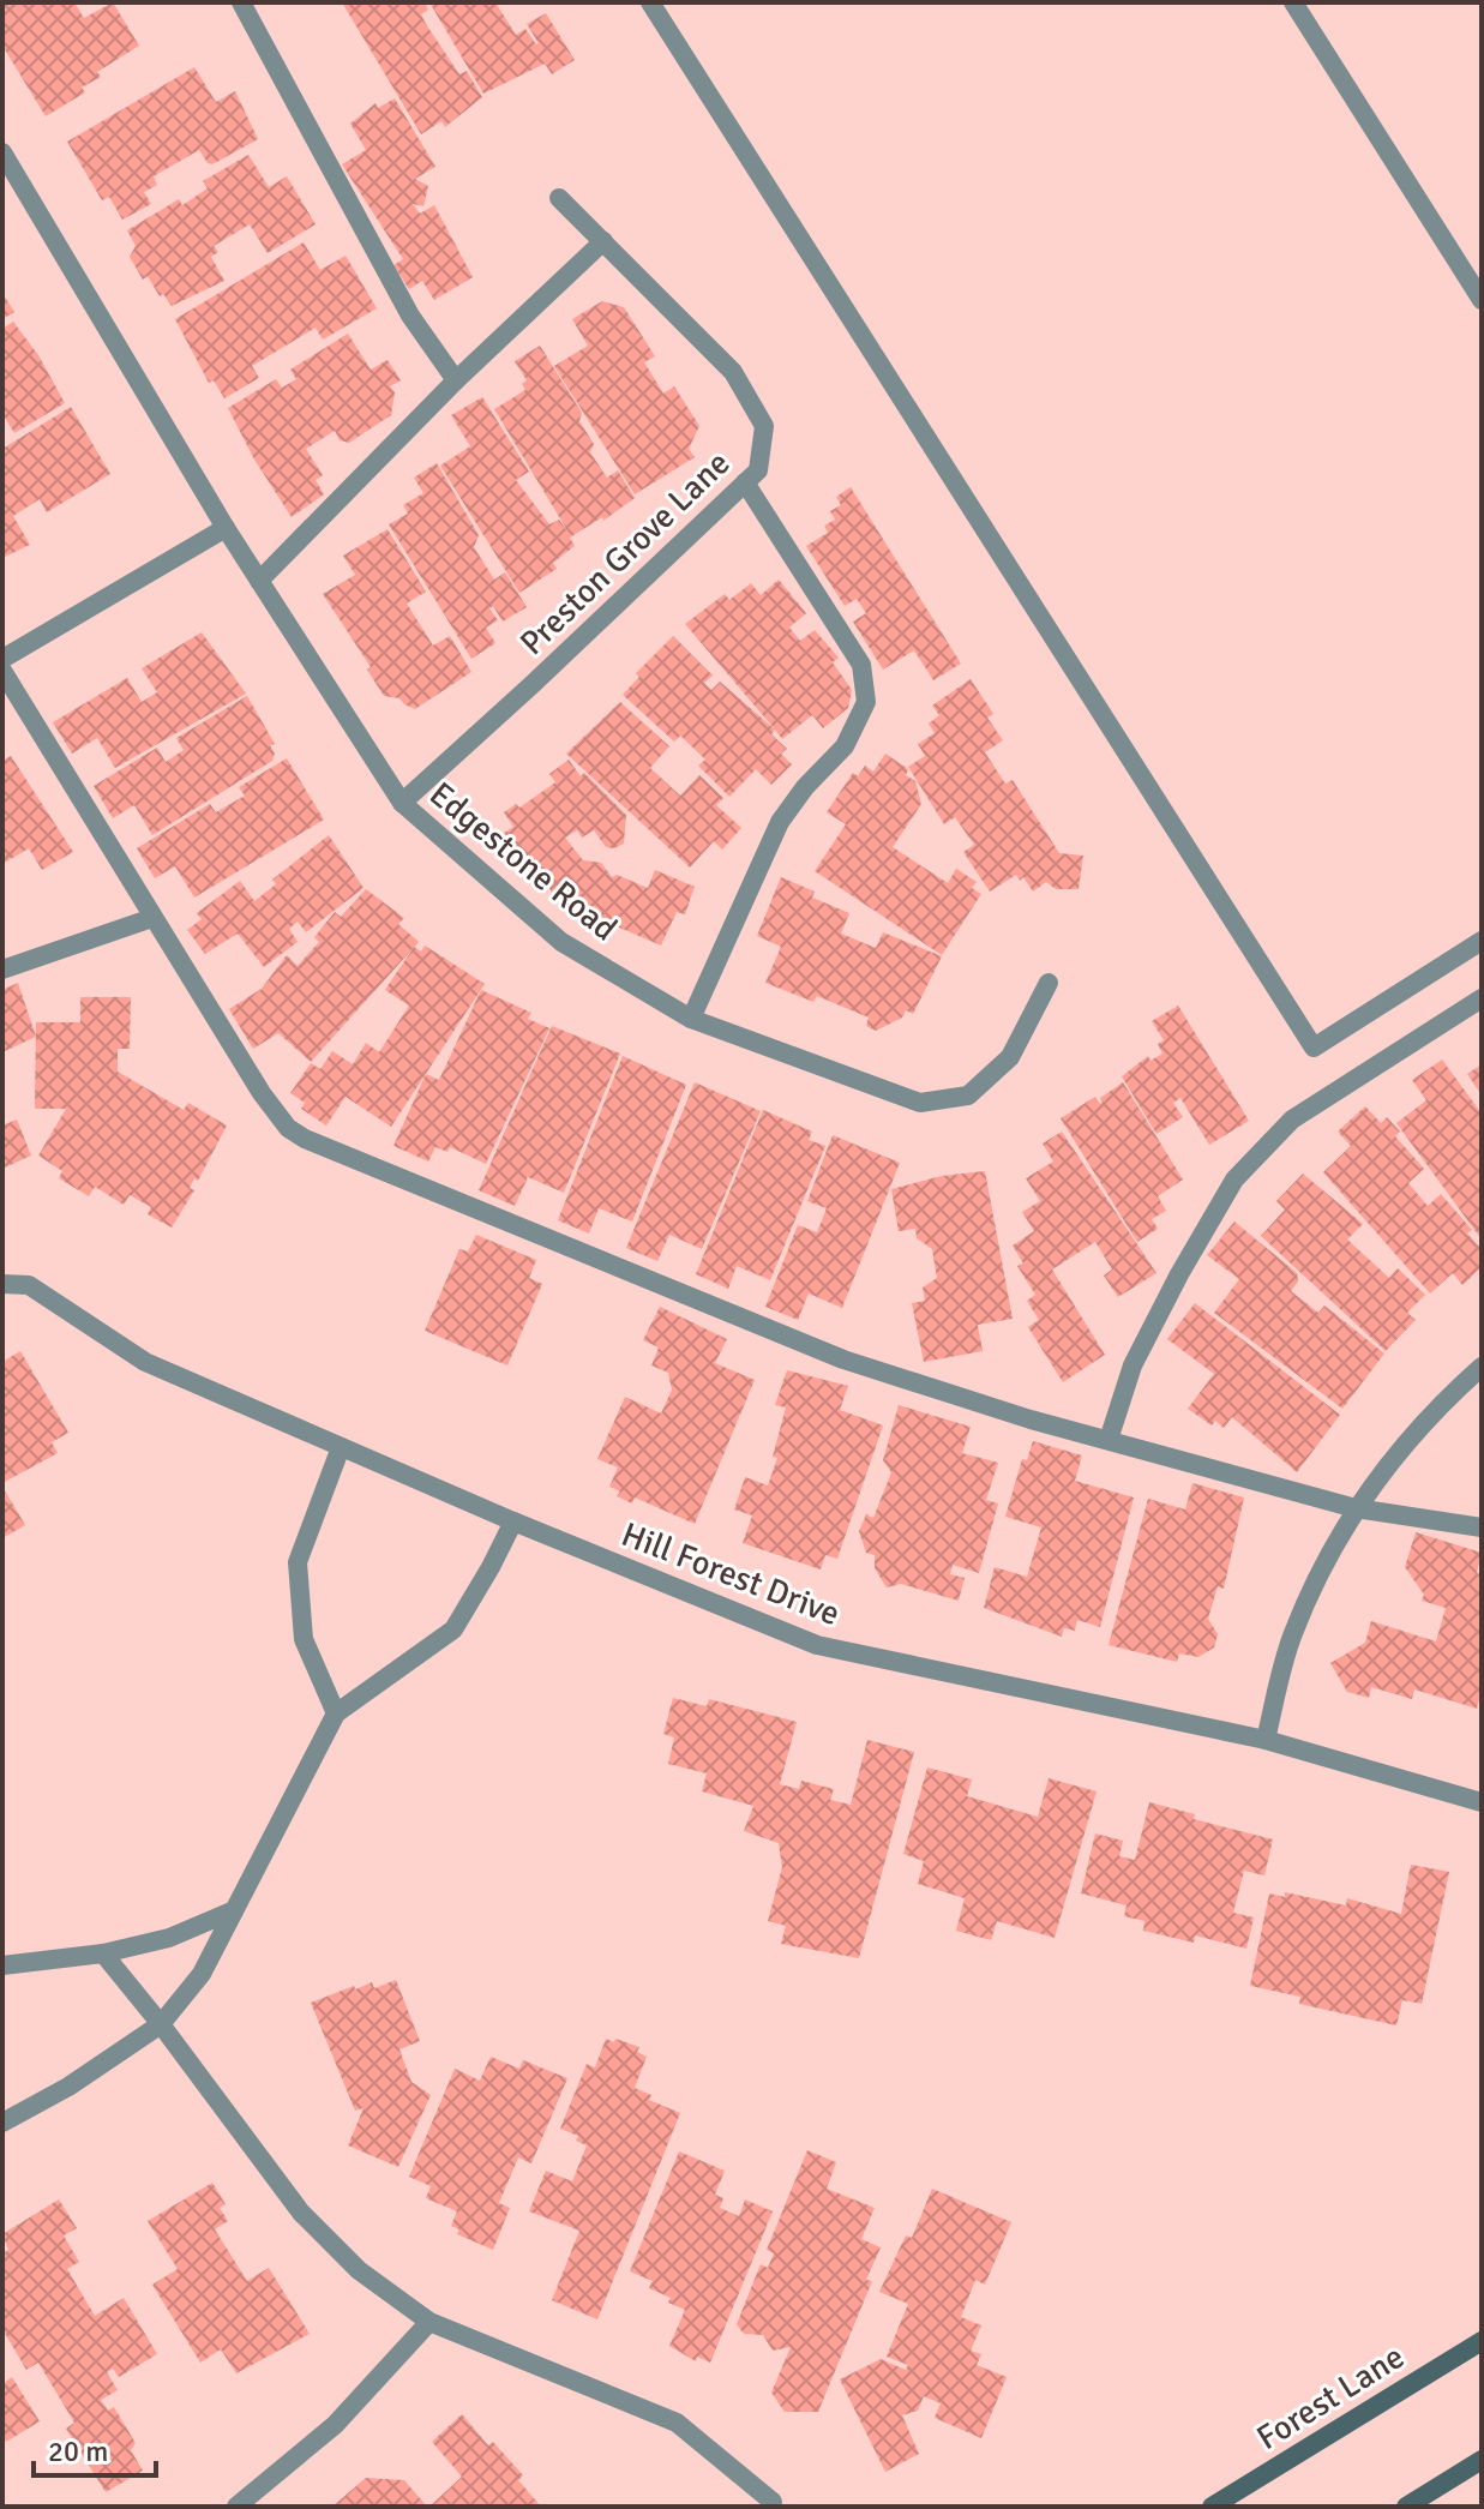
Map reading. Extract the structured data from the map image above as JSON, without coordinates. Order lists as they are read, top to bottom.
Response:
{
  "streets": {
    "main road": ["Forest Lane"],
    "street": ["Preston Grove Lane", "Edgestone Road", "Hill Forest Drive"]
  },
  "crossings": [
    ["Preston Grove Lane", "Edgestone Road"]
  ],
  "scale_bar": "20 m"
}
